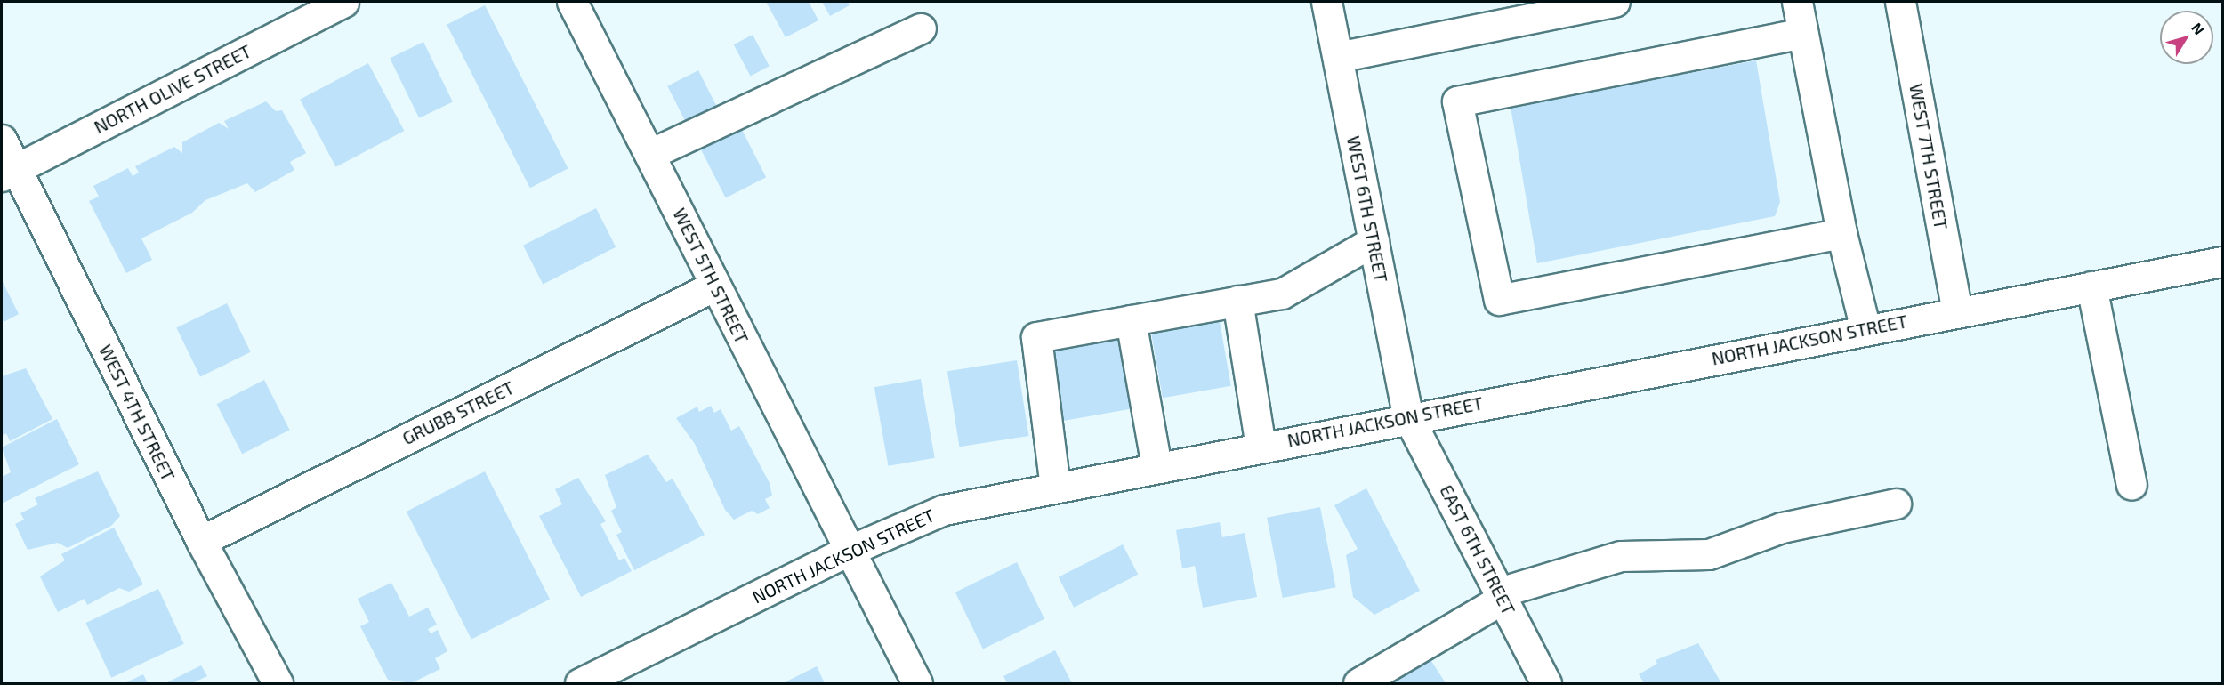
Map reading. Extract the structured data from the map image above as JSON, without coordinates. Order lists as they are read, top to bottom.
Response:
{
  "streets": {
    "street": [
      "NORTH OLIVE STREET",
      "WEST 7TH STREET",
      "WEST 6TH STREET",
      "WEST 5TH STREET",
      "NORTH JACKSON STREET",
      "WEST 4TH STREET",
      "GRUBB STREET",
      "EAST 6TH STREET"
    ]
  },
  "crossings": [
    ["NORTH OLIVE STREET", "WEST 4TH STREET"],
    ["WEST 7TH STREET", "NORTH JACKSON STREET"],
    ["WEST 6TH STREET", "NORTH JACKSON STREET"],
    ["WEST 6TH STREET", "EAST 6TH STREET"],
    ["WEST 5TH STREET", "NORTH JACKSON STREET"],
    ["WEST 5TH STREET", "GRUBB STREET"],
    ["NORTH JACKSON STREET", "EAST 6TH STREET"],
    ["WEST 4TH STREET", "GRUBB STREET"]
  ],
  "north": "top right"
}
